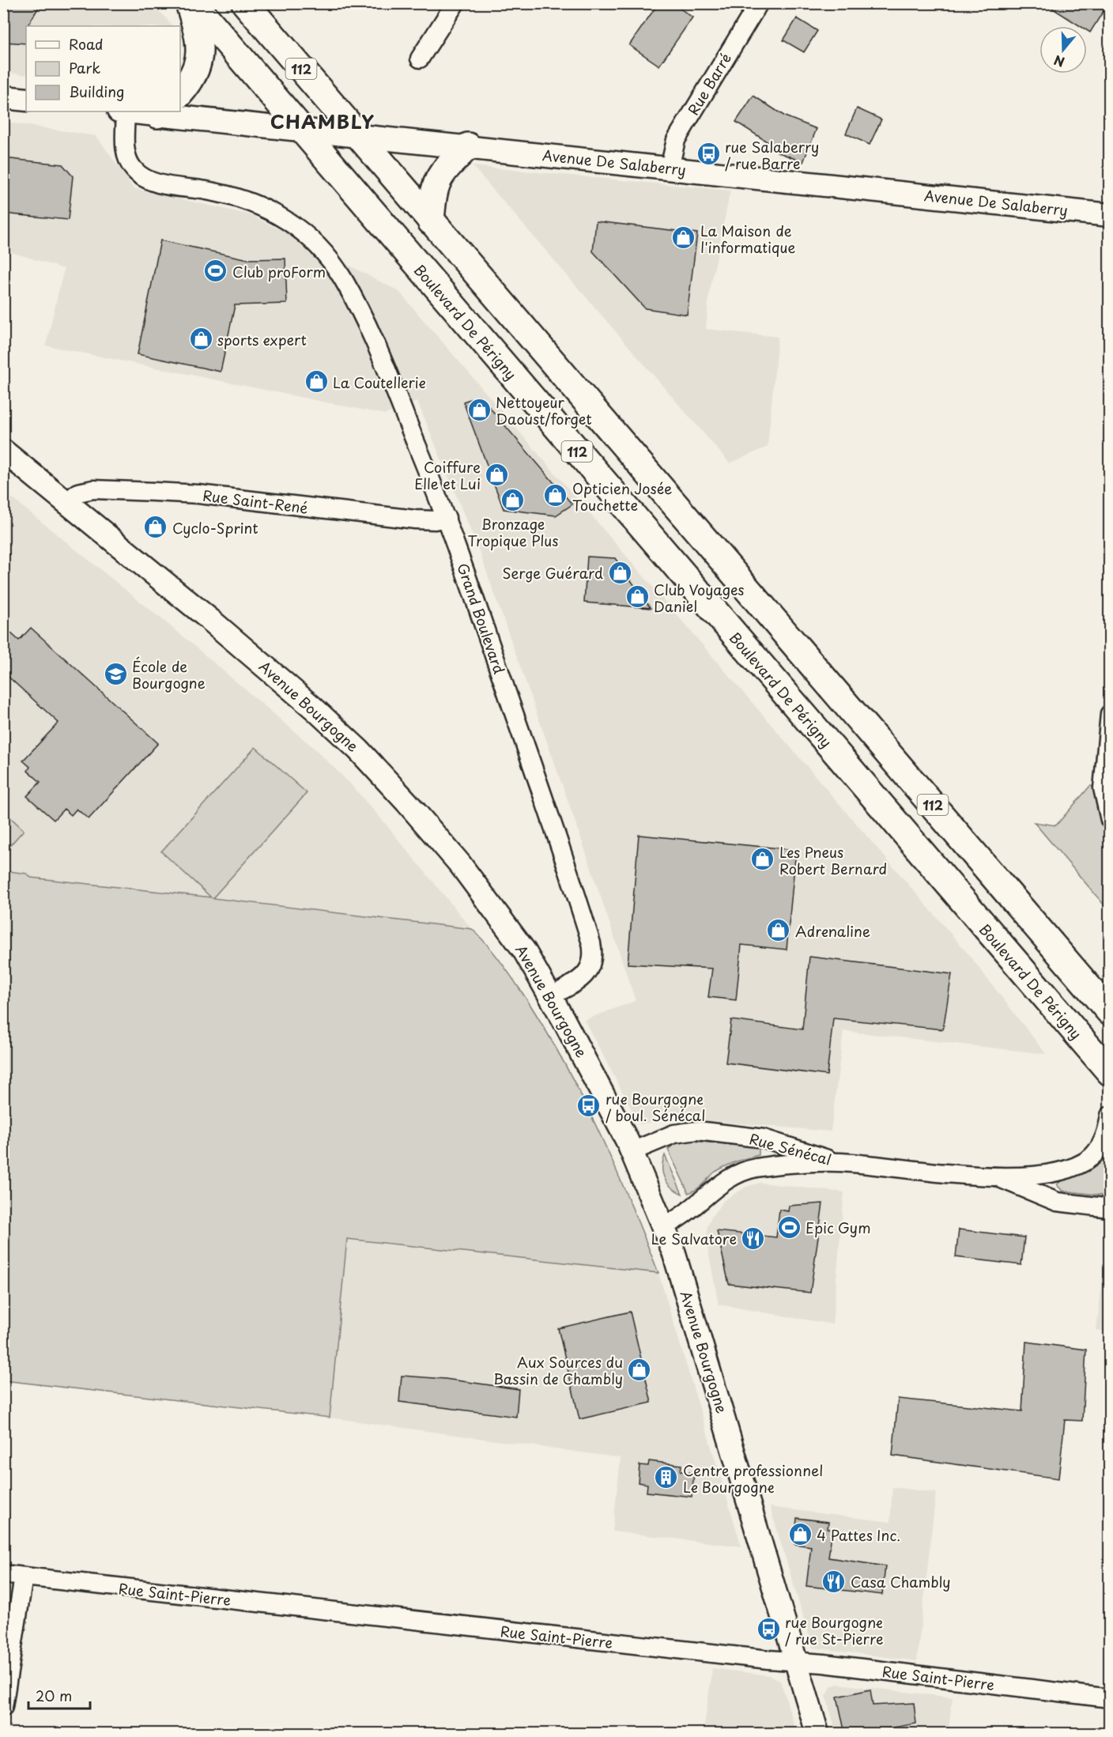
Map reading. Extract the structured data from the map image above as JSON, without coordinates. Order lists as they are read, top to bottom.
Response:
{
  "streets": {
    "main road": ["112", "Boulevard De Périgny"],
    "street": [
      "Rue Barré",
      "Avenue De Salaberry",
      "Rue Saint-René",
      "Grand Boulevard",
      "Avenue Bourgogne",
      "Rue Sénécal",
      "Rue Saint-Pierre"
    ]
  },
  "crossings": [
    ["112", "Avenue De Salaberry"],
    ["Rue Barré", "Avenue De Salaberry"],
    ["Avenue De Salaberry", "Boulevard De Périgny"],
    ["Rue Saint-René", "Grand Boulevard"],
    ["Rue Saint-René", "Avenue Bourgogne"],
    ["Grand Boulevard", "Avenue Bourgogne"],
    ["Avenue Bourgogne", "Rue Sénécal"],
    ["Avenue Bourgogne", "Rue Saint-Pierre"]
  ],
  "districts": ["CHAMBLY"],
  "places": {
    "bus stop": ["rue Salaberry / rue Barre", "rue Bourgogne / boul. Sénécal", "rue Bourgogne / rue St-Pierre"],
    "shop": [
      "La Maison de l'informatique",
      "sports expert",
      "La Coutellerie",
      "Nettoyeur Daoust/forget",
      "Coiffure Elle et Lui",
      "Opticien Josée Touchette",
      "Bronzage Tropique Plus",
      "Cyclo-Sprint",
      "Serge Guérard",
      "Club Voyages Daniel",
      "Les Pneus Robert Bernard",
      "Adrenaline",
      "Aux Sources du Bassin de Chambly",
      "4 Pattes Inc."
    ],
    "sports": ["Club proForm", "Epic Gym"],
    "school or university": ["École de Bourgogne"],
    "restaurant": ["Le Salvatore", "Casa Chambly"],
    "building": ["Centre professionnel Le Bourgogne"]
  },
  "legend": ["Road", "Park", "Building"],
  "scale_bar": "20 m",
  "north": "bottom"
}
